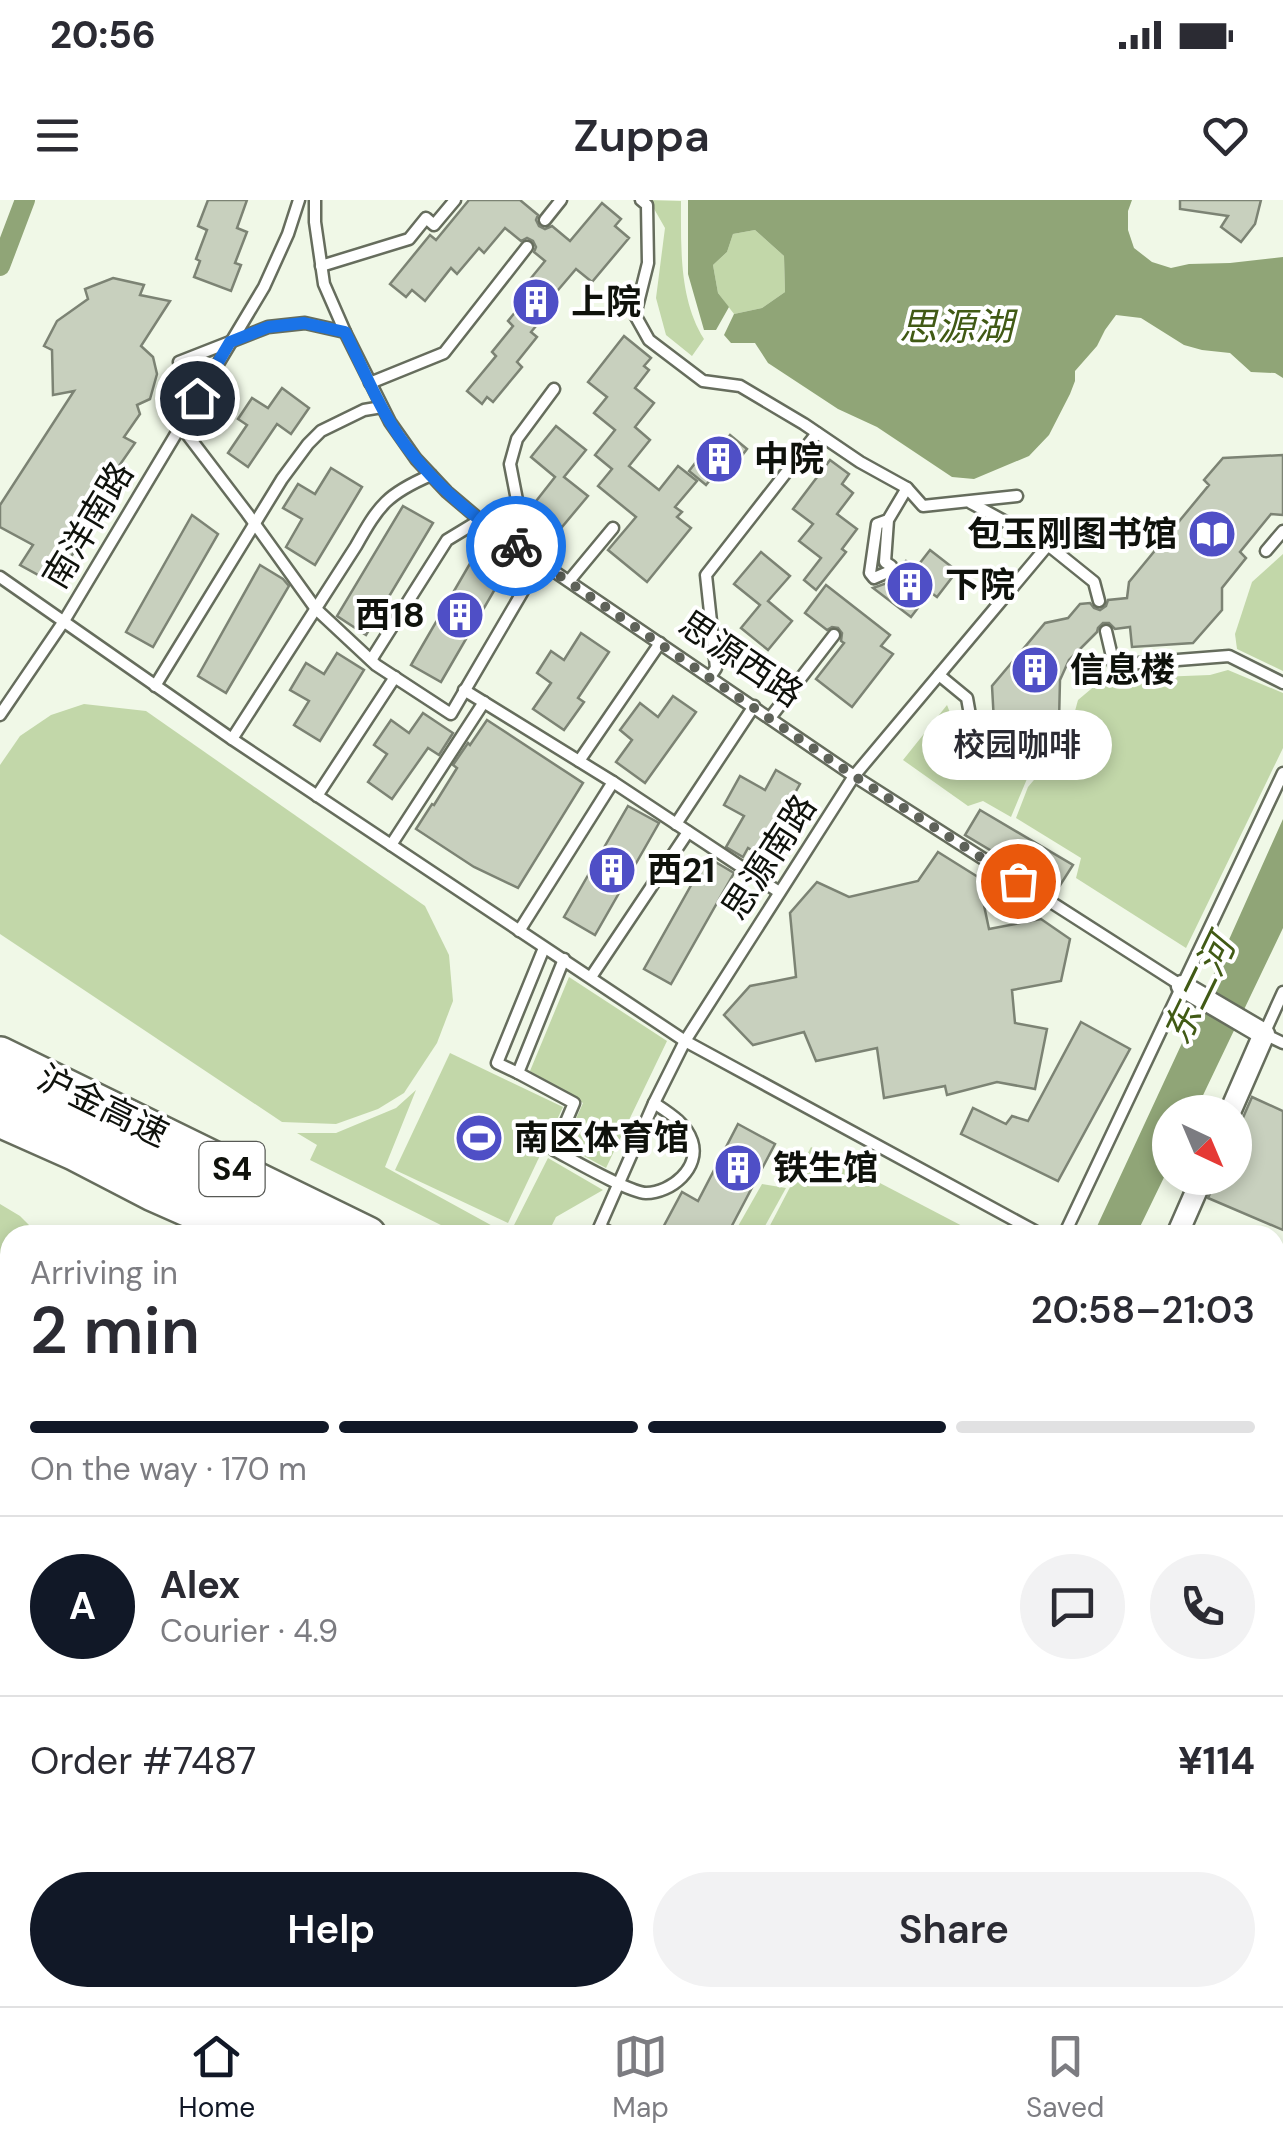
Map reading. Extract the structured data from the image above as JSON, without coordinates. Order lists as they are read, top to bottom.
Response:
{
  "streets": {
    "highway": ["沪金高速", "S4"],
    "street": ["思源西路"],
    "lane": ["南洋南路", "思源南路"]
  },
  "crossings": [
    ["思源西路", "思源南路"]
  ],
  "water": ["思源湖", "东二河"],
  "places": {
    "building": [
      "上院",
      "中院",
      "下院",
      "西18",
      "信息楼",
      "西21",
      "铁生馆"
    ],
    "library": ["包玉刚图书馆"],
    "other": ["校园咖啡"],
    "sports": ["南区体育馆"]
  },
  "north": "bottom right",
  "page": {
    "status": "20:56",
    "header": "Zuppa",
    "bubble": "校园咖啡",
    "heading": ["2 min", "Arriving in", "20:58–21:03"],
    "panel": [
      "Alex",
      "Courier · 4.9",
      "Order #7487",
      "¥114"
    ],
    "bar": "On the way · 170 m",
    "round": "A",
    "buttons": ["Help", "Share"],
    "tabs": ["Home", "Map", "Saved"]
  }
}
